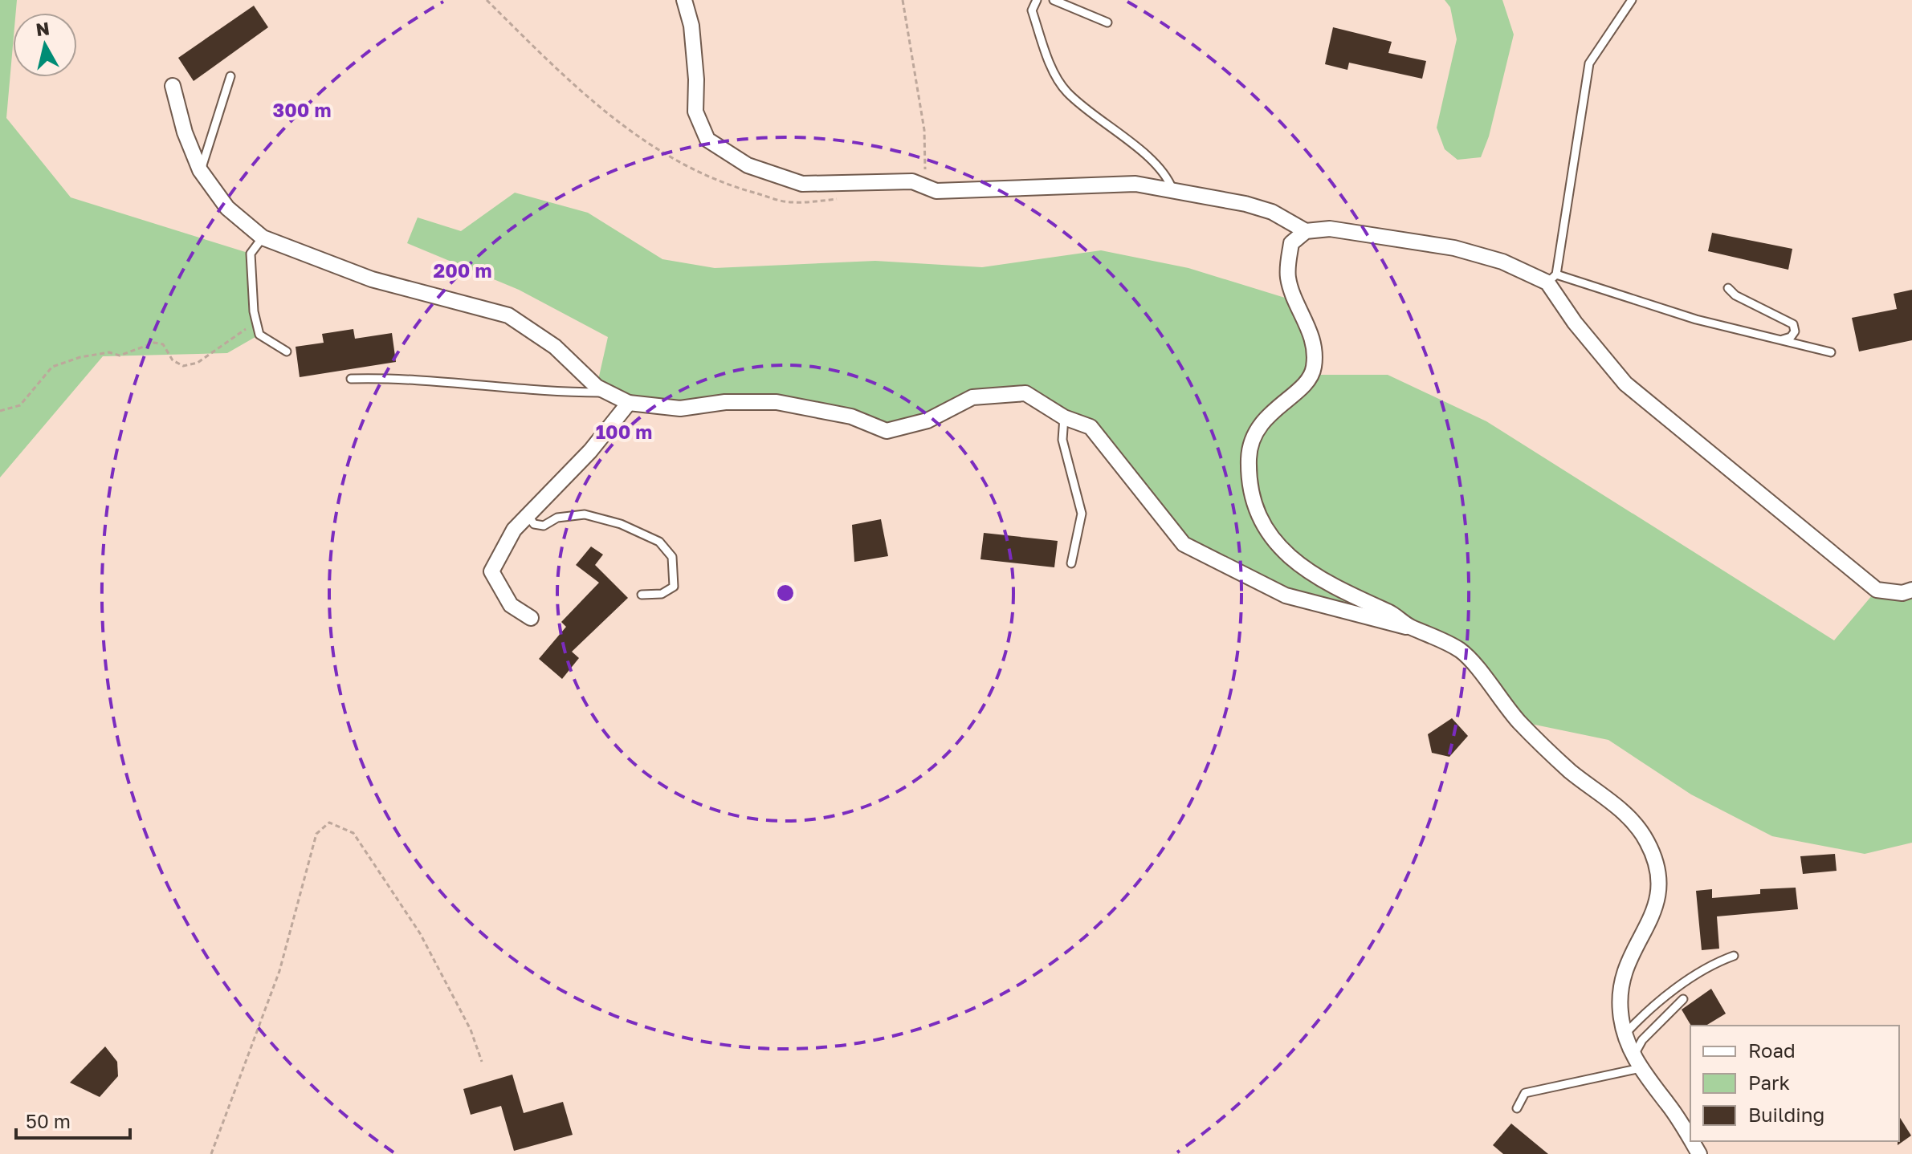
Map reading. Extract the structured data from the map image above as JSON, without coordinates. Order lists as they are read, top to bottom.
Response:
{
  "legend": ["Road", "Park", "Building"],
  "scale_bar": "50 m",
  "north": "top",
  "rings": ["300 m", "200 m", "100 m"]
}
